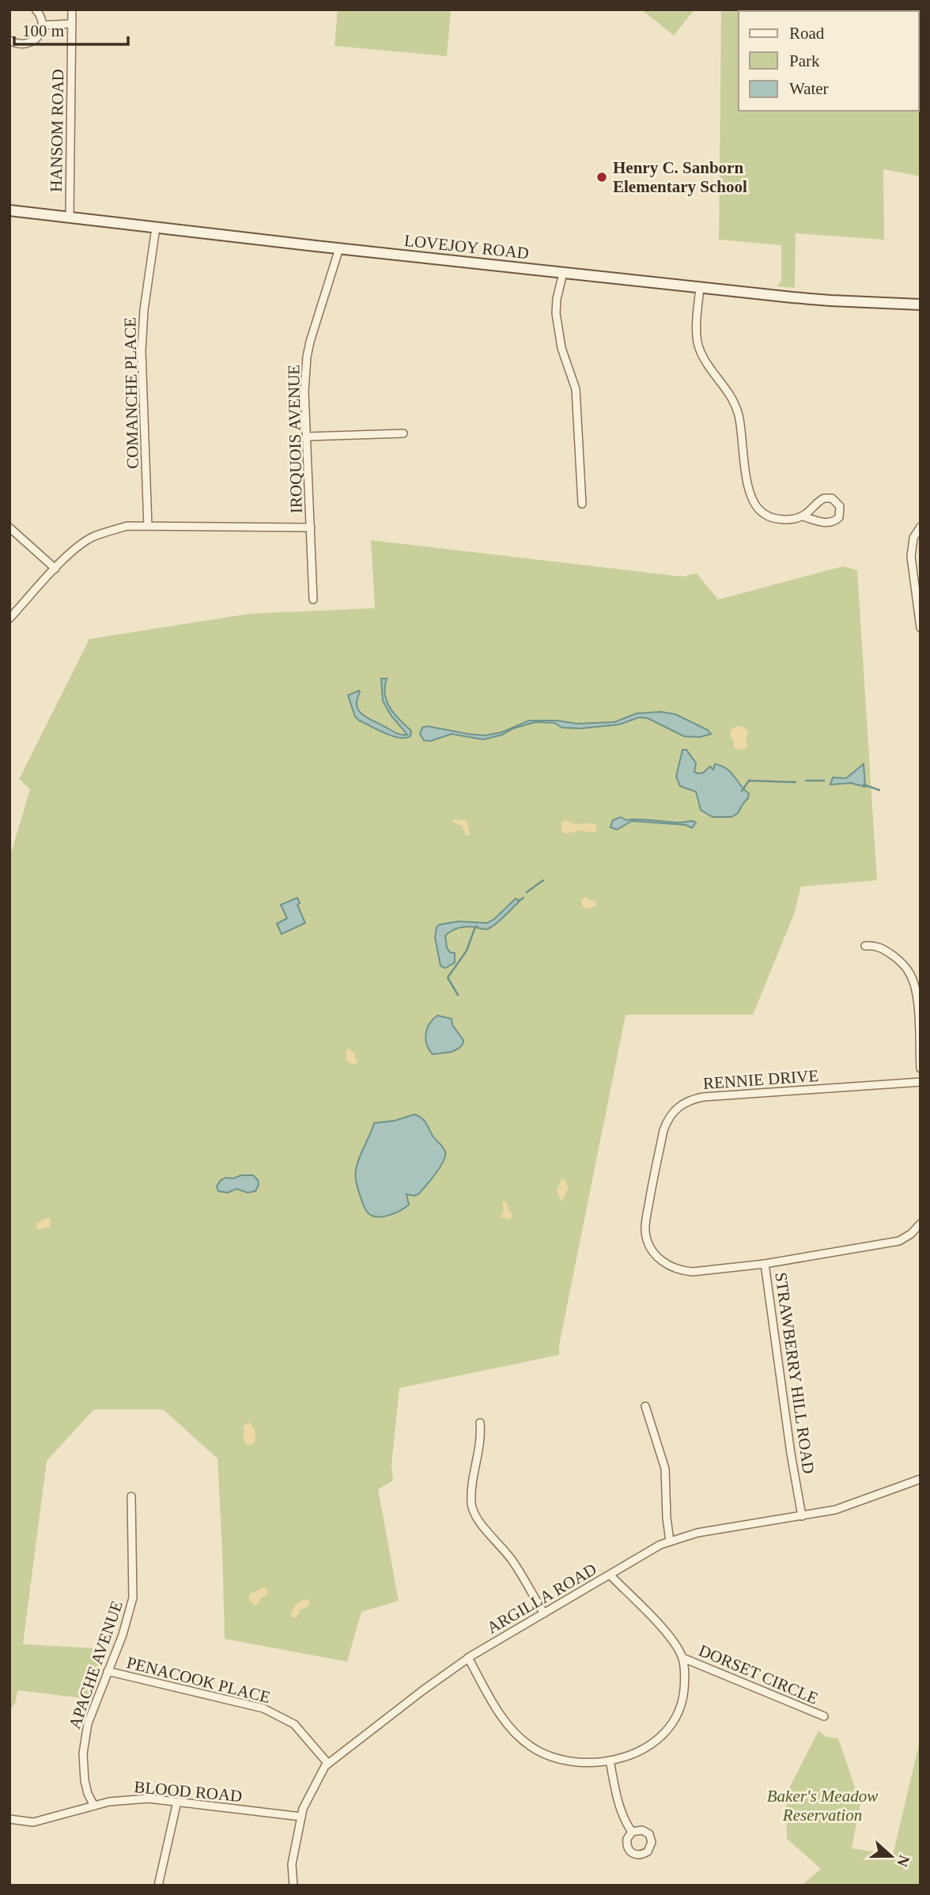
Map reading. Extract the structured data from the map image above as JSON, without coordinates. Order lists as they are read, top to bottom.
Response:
{
  "streets": {
    "main road": ["LOVEJOY ROAD"],
    "street": [
      "HANSOM ROAD",
      "COMANCHE PLACE",
      "IROQUOIS AVENUE",
      "RENNIE DRIVE",
      "STRAWBERRY HILL ROAD",
      "ARGILLA ROAD",
      "APACHE AVENUE",
      "DORSET CIRCLE",
      "PENACOOK PLACE",
      "BLOOD ROAD"
    ]
  },
  "crossings": [
    ["HANSOM ROAD", "LOVEJOY ROAD"],
    ["LOVEJOY ROAD", "COMANCHE PLACE"],
    ["LOVEJOY ROAD", "IROQUOIS AVENUE"],
    ["RENNIE DRIVE", "STRAWBERRY HILL ROAD"],
    ["STRAWBERRY HILL ROAD", "ARGILLA ROAD"],
    ["ARGILLA ROAD", "DORSET CIRCLE"],
    ["ARGILLA ROAD", "PENACOOK PLACE"],
    ["ARGILLA ROAD", "BLOOD ROAD"],
    ["APACHE AVENUE", "PENACOOK PLACE"],
    ["APACHE AVENUE", "BLOOD ROAD"]
  ],
  "parks": ["Baker's Meadow Reservation"],
  "places": ["Henry C. Sanborn Elementary School"],
  "legend": ["Road", "Park", "Water"],
  "scale_bar": "100 m",
  "north": "right"
}
